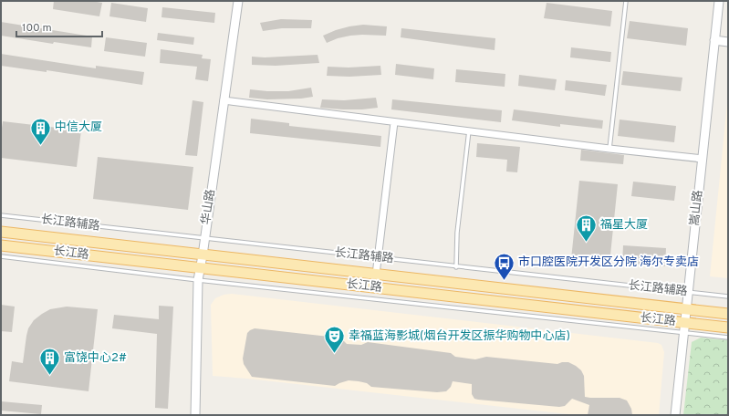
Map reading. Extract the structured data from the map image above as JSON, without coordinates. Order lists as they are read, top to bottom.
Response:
{
  "streets": {
    "main road": ["长江路"],
    "street": ["华山路", "嵩山路"],
    "lane": ["长江路辅路"]
  },
  "crossings": [
    ["华山路", "长江路辅路"],
    ["华山路", "长江路"],
    ["嵩山路", "长江路辅路"],
    ["嵩山路", "长江路"]
  ],
  "places": {
    "building": ["中信大厦", "福星大厦", "富饶中心2#"],
    "bus stop": ["市口腔医院开发区分院 海尔专卖店"],
    "theatre": ["幸福蓝海影城(烟台开发区振华购物中心店)"]
  },
  "scale_bar": "100 m"
}
